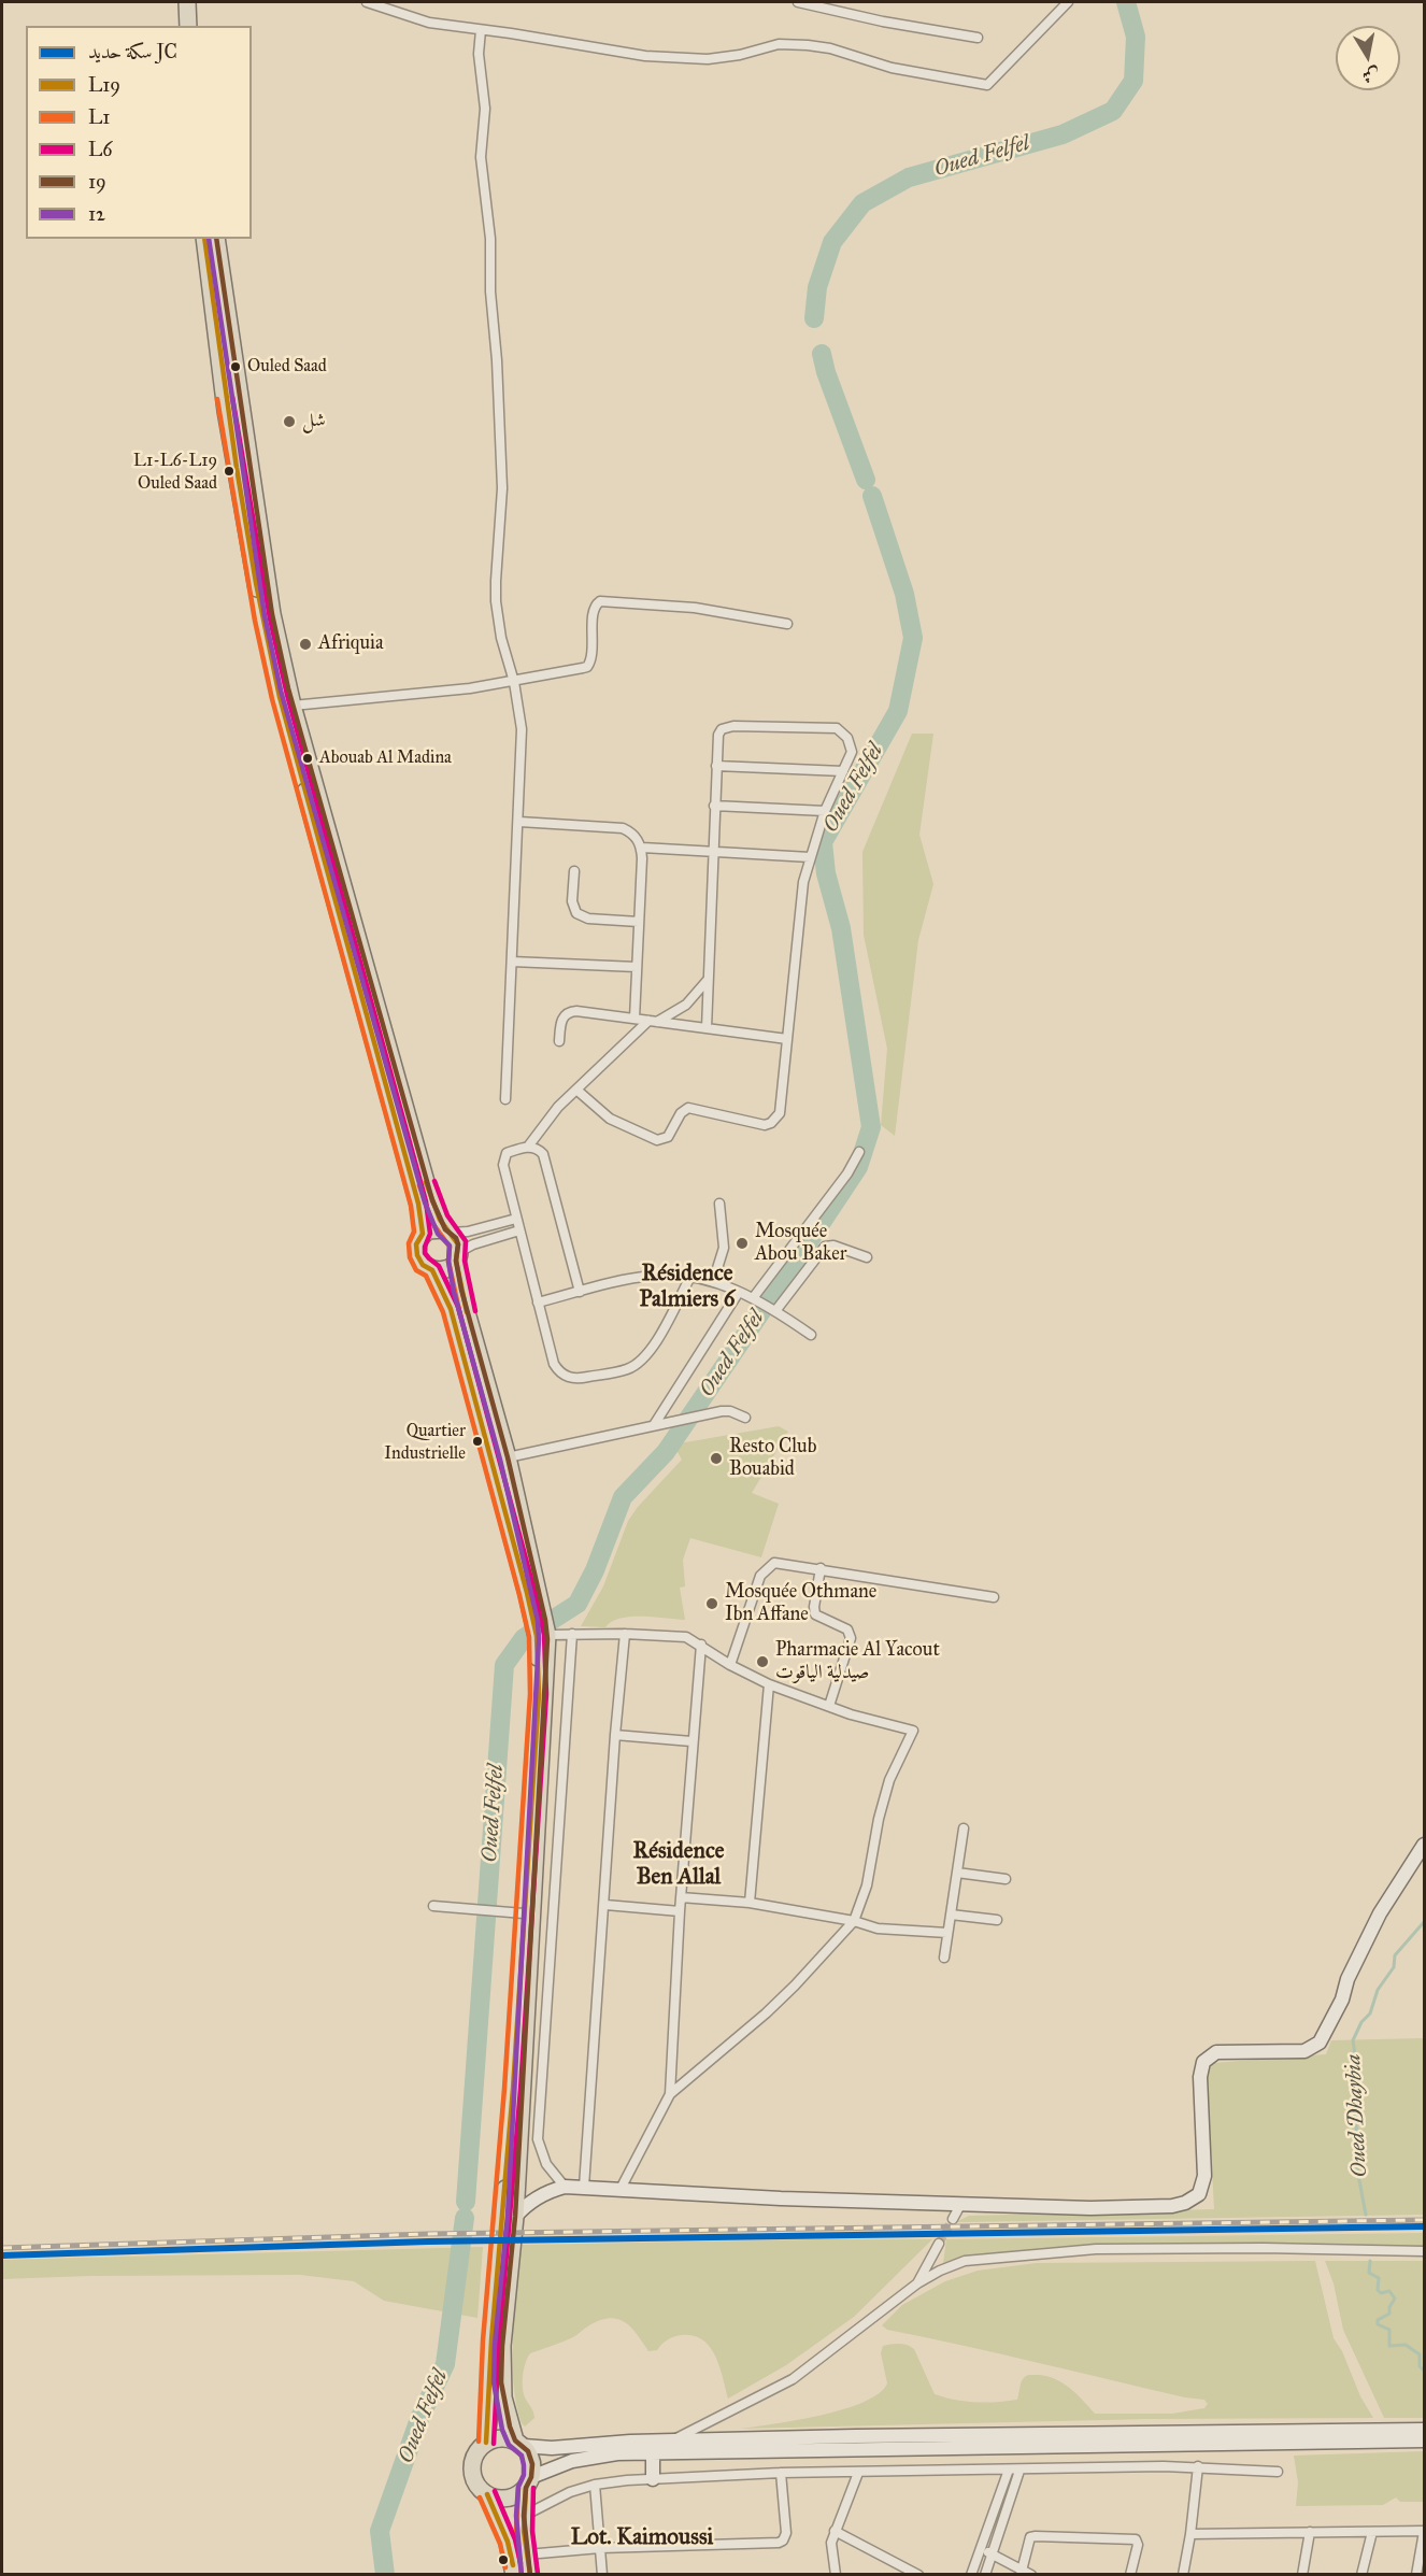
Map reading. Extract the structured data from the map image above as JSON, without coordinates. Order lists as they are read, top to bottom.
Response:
{
  "districts": ["Résidence Palmiers 6", "Résidence Ben Allal", "Lot. Kaimoussi"],
  "water": ["Oued Felfel", "Oued Dhaybia"],
  "places": [
    "Ouled Saad",
    "شل",
    "L1-L6-L19 Ouled Saad",
    "Afriquia",
    "Abouab Al Madina",
    "Mosquée Abou Baker",
    "Quartier Industrielle",
    "Resto Club Bouabid",
    "Mosquée Othmane Ibn Affane",
    "Pharmacie Al Yacout صيدلية الياقوت"
  ],
  "lines": [
    "transit line L19",
    "transit line 19",
    "transit line 12",
    "transit line L6",
    "transit line L1",
    "rail line JC"
  ],
  "legend": [
    "سكة حديد JC",
    "L19",
    "L1",
    "L6",
    "19",
    "12"
  ],
  "north": "bottom"
}
